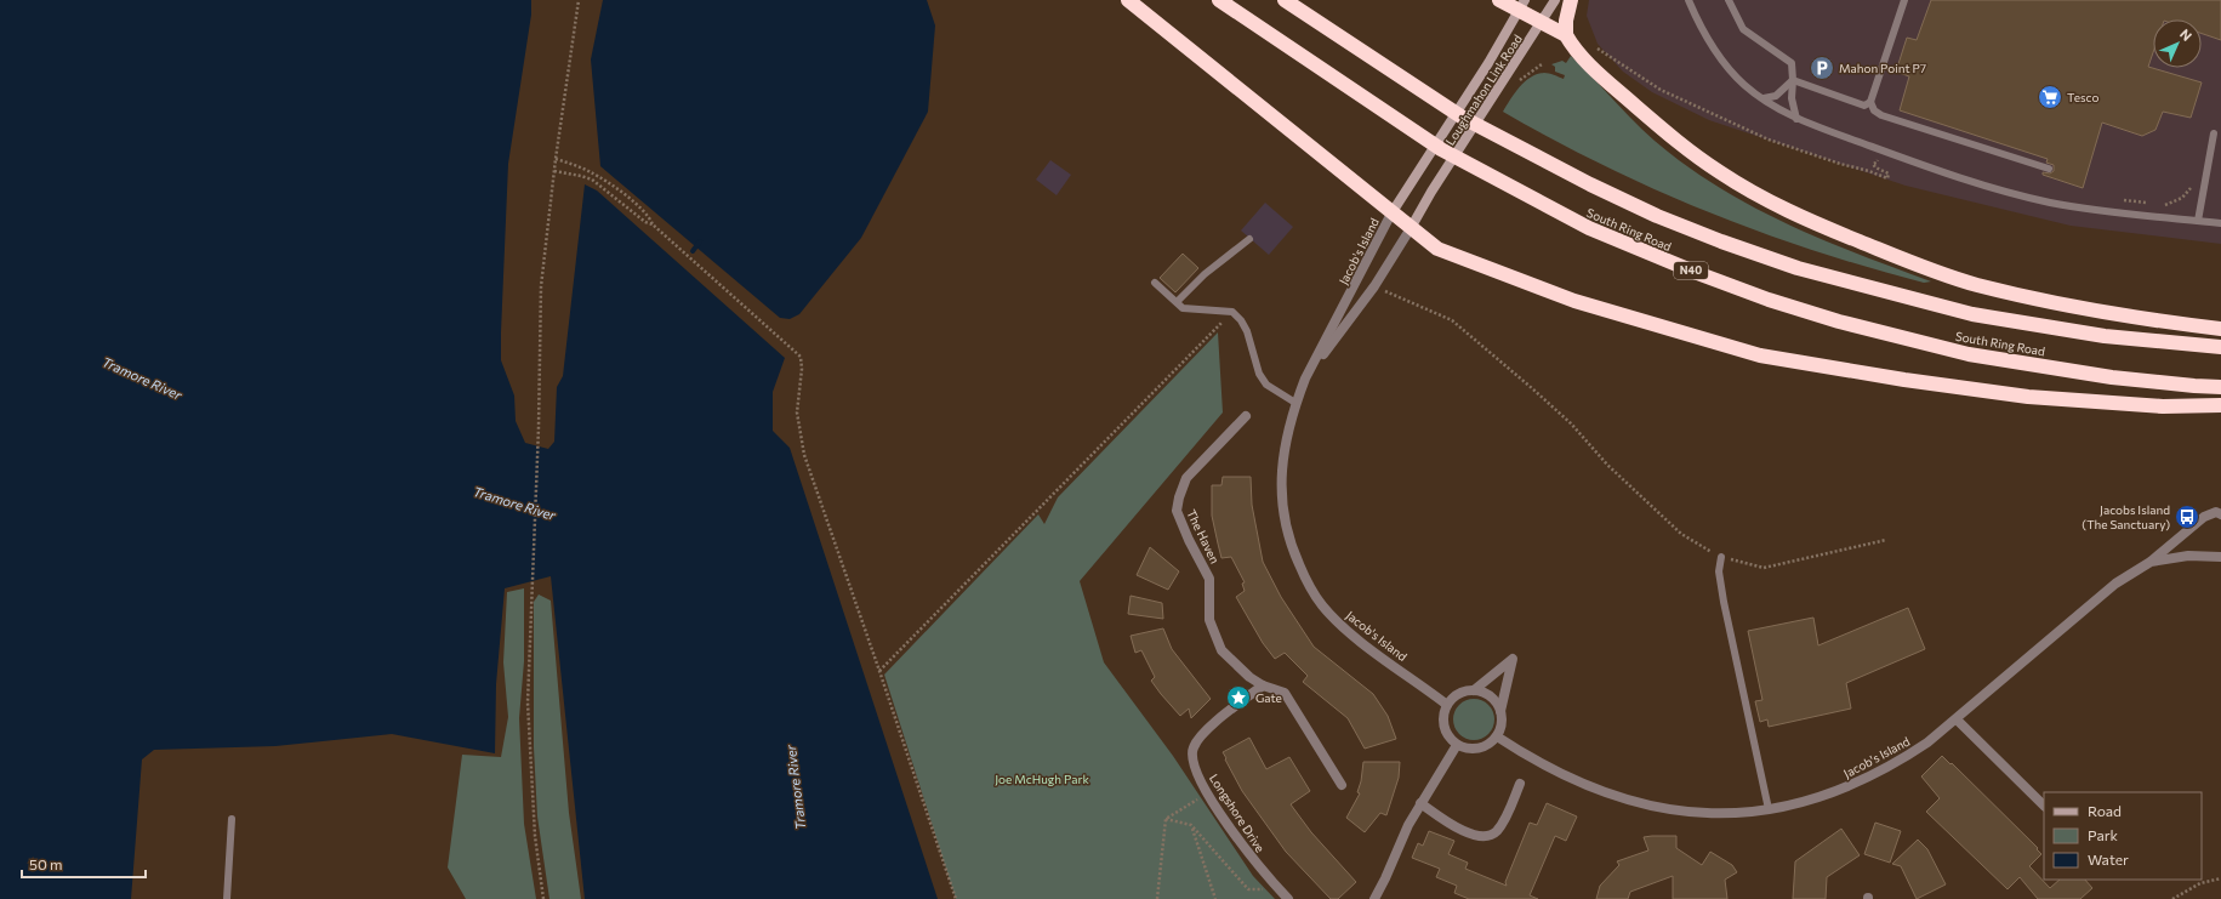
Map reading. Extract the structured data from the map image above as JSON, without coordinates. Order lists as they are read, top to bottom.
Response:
{
  "streets": {
    "highway": ["South Ring Road", "N40"],
    "main road": ["Loughmahon Link Road"],
    "street": ["Jacob's Island", "The Haven", "Longshore Drive"]
  },
  "crossings": [
    ["Loughmahon Link Road", "Jacob's Island"],
    ["The Haven", "Longshore Drive"]
  ],
  "water": ["Tramore River"],
  "parks": ["Joe McHugh Park"],
  "places": {
    "parking": ["Mahon Point P7"],
    "supermarket": ["Tesco"],
    "bus stop": ["Jacobs Island (The Sanctuary)"],
    "place": ["Gate"]
  },
  "legend": ["Road", "Park", "Water"],
  "scale_bar": "50 m",
  "north": "top right"
}
